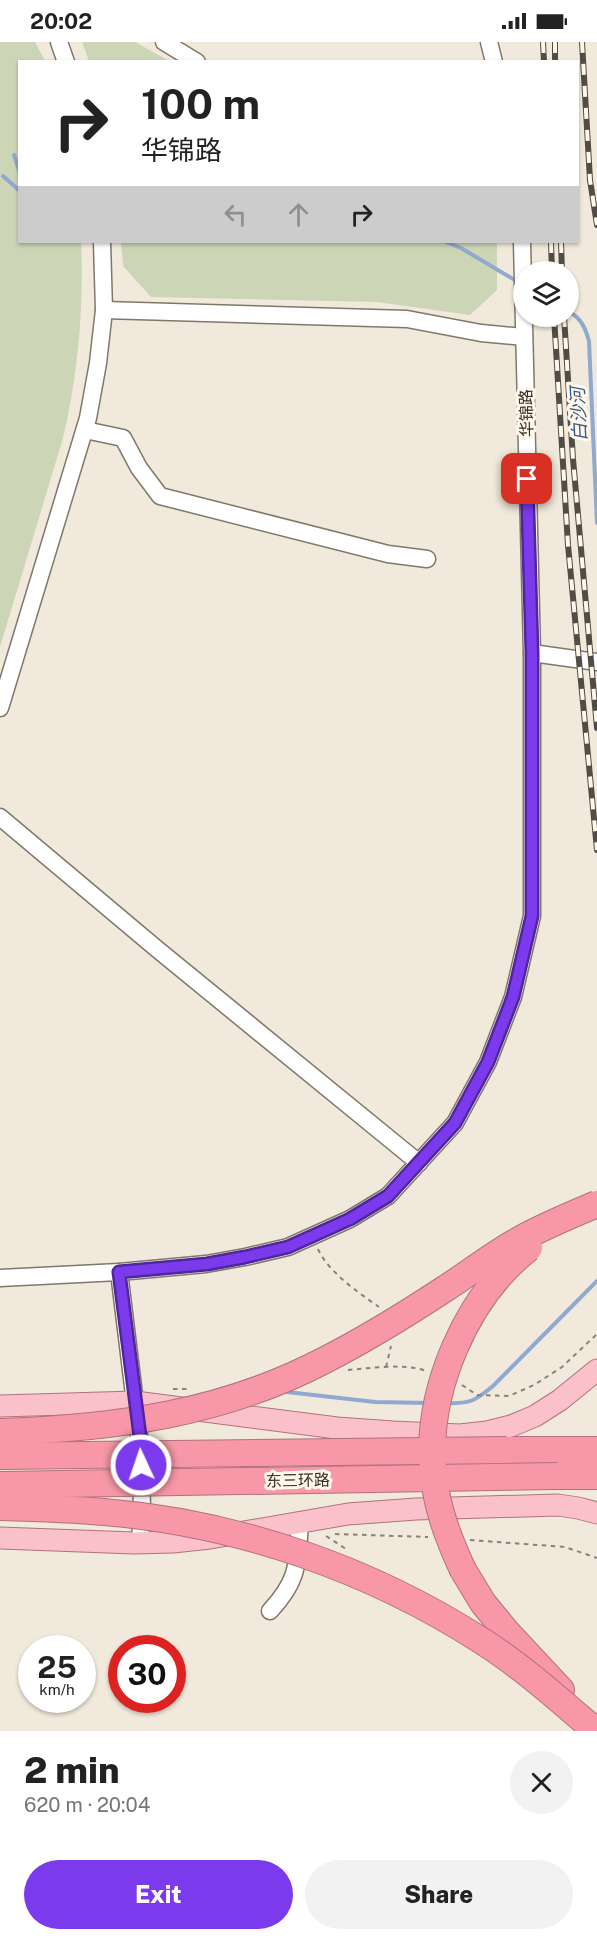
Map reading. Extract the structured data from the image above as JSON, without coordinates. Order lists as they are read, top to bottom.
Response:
{
  "streets": {
    "highway": ["东三环路"],
    "street": ["华锦路"]
  },
  "water": ["白沙河"],
  "page": {
    "status": "20:02",
    "turn": ["100 m", "华锦路"],
    "speed": "25 km/h",
    "limit": "30",
    "heading": ["2 min", "620 m · 20:04"],
    "buttons": ["Exit", "Share"]
  }
}
